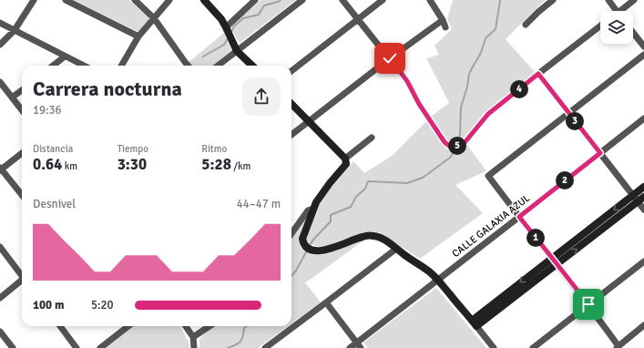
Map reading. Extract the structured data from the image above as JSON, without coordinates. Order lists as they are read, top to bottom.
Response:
{
  "streets": {
    "street": ["CALLE GALAXIA AZUL"]
  },
  "page": {
    "heading": ["Carrera nocturna", "19:36"],
    "pins": [
      "4",
      "3",
      "5",
      "2",
      "1"
    ],
    "stats": [
      ["Distancia", "0.64 km"],
      ["Tiempo", "3:30"],
      ["Ritmo", "5:28 /km"]
    ],
    "chart": ["Desnivel", "44–47 m"],
    "list": [
      {
        "name": "100 m",
        "note": "5:20"
      }
    ]
  }
}
